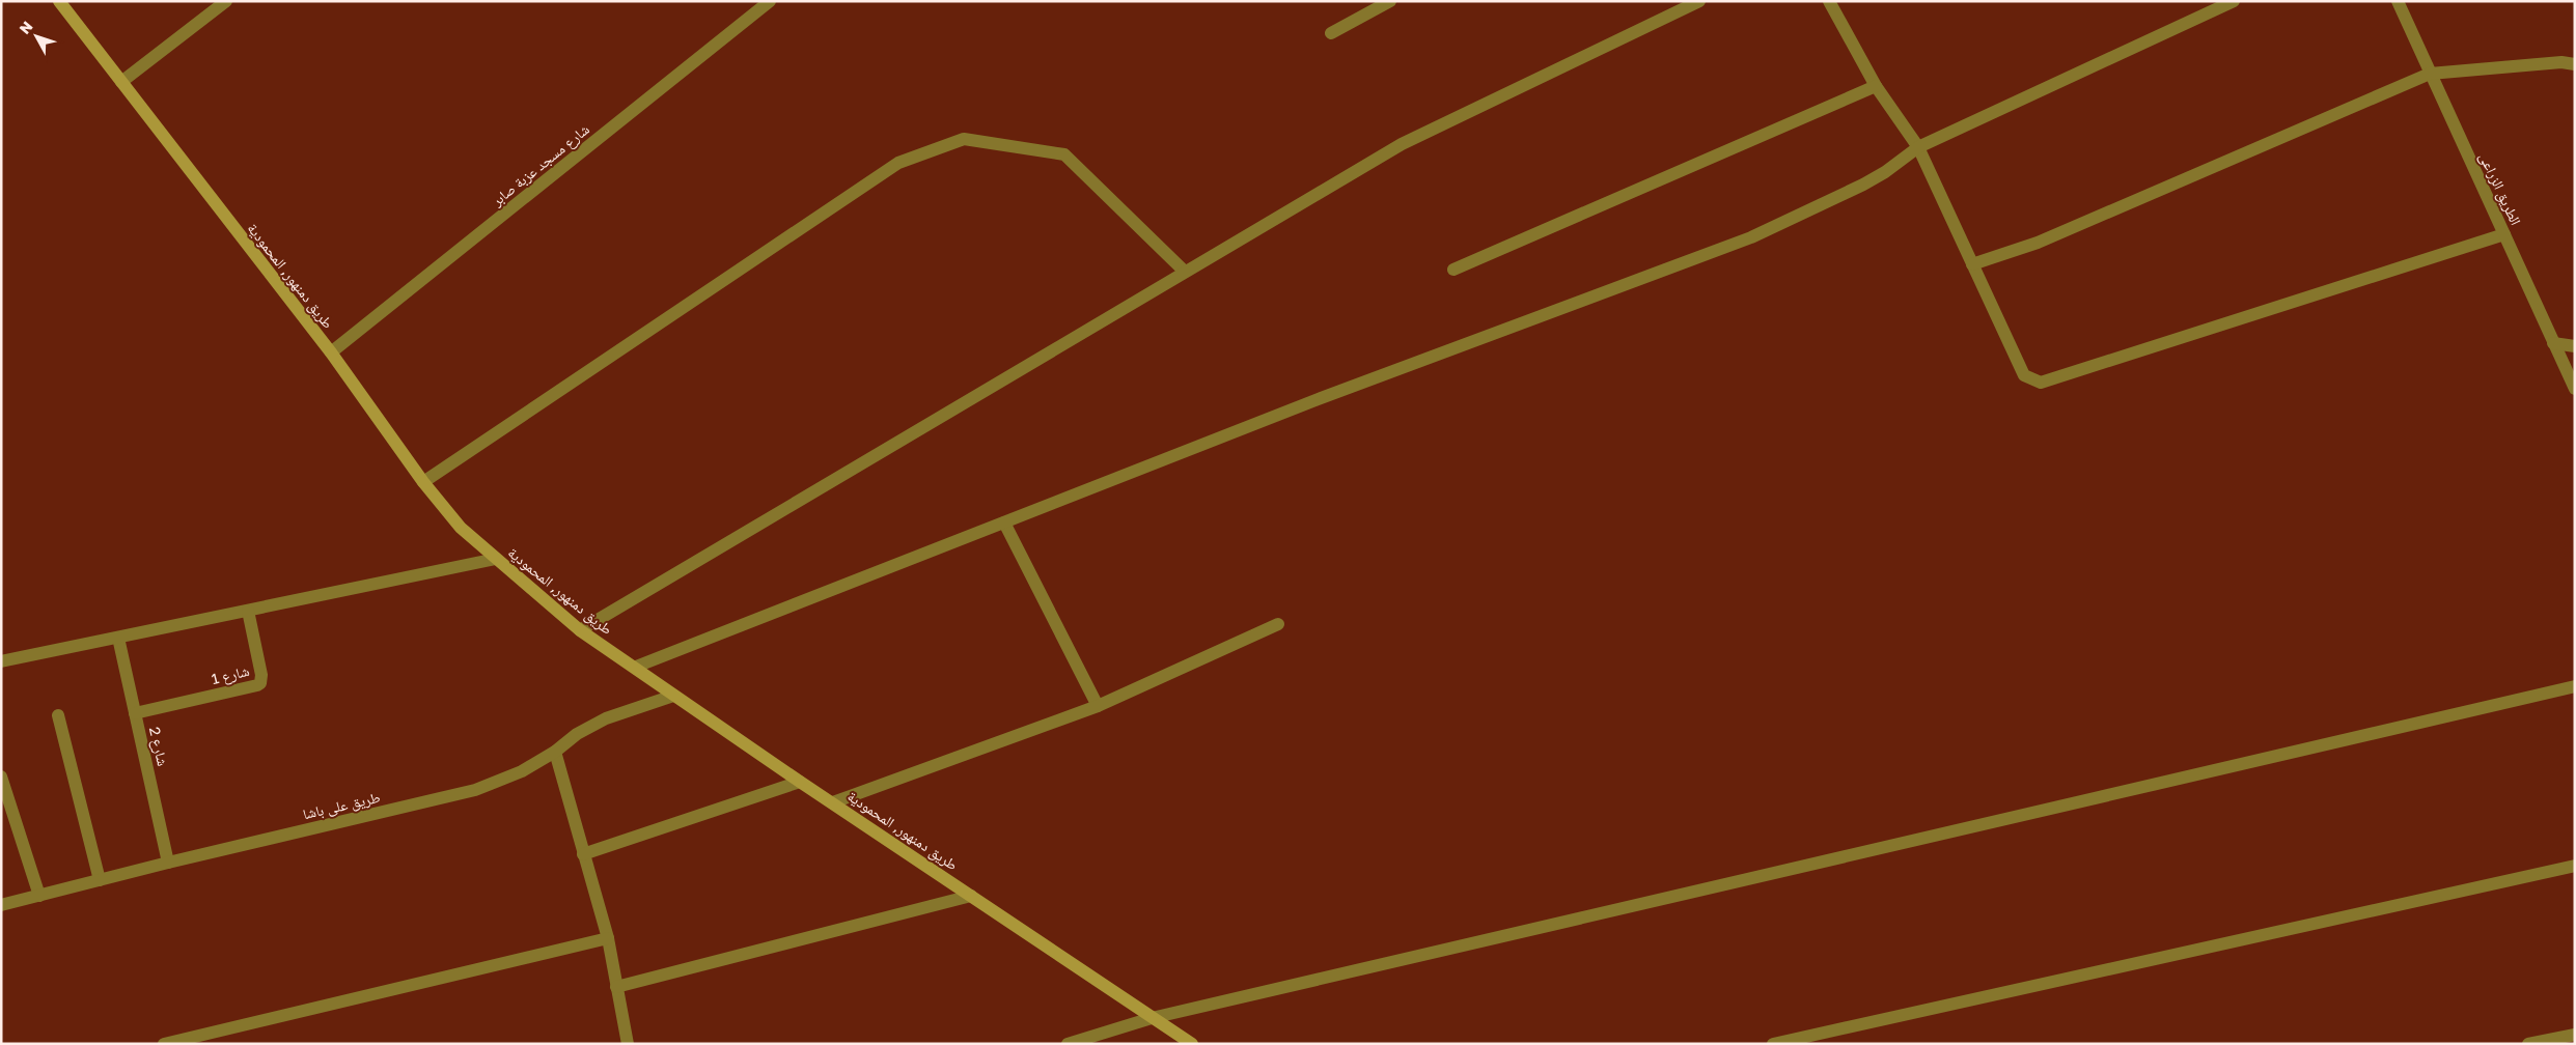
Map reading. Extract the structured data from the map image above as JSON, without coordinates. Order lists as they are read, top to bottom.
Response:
{
  "streets": {
    "main road": ["طريق دمنهور, المحمودية"],
    "street": [
      "شارع مسجد عزبة صابر",
      "الطريق الزراعى",
      "شارع 1",
      "شارع 2",
      "طريق على باشا"
    ]
  },
  "crossings": [
    ["شارع مسجد عزبة صابر", "طريق دمنهور, المحمودية"],
    ["طريق دمنهور, المحمودية", "طريق على باشا"],
    ["شارع 1", "شارع 2"],
    ["شارع 2", "طريق على باشا"]
  ],
  "north": "top left"
}
